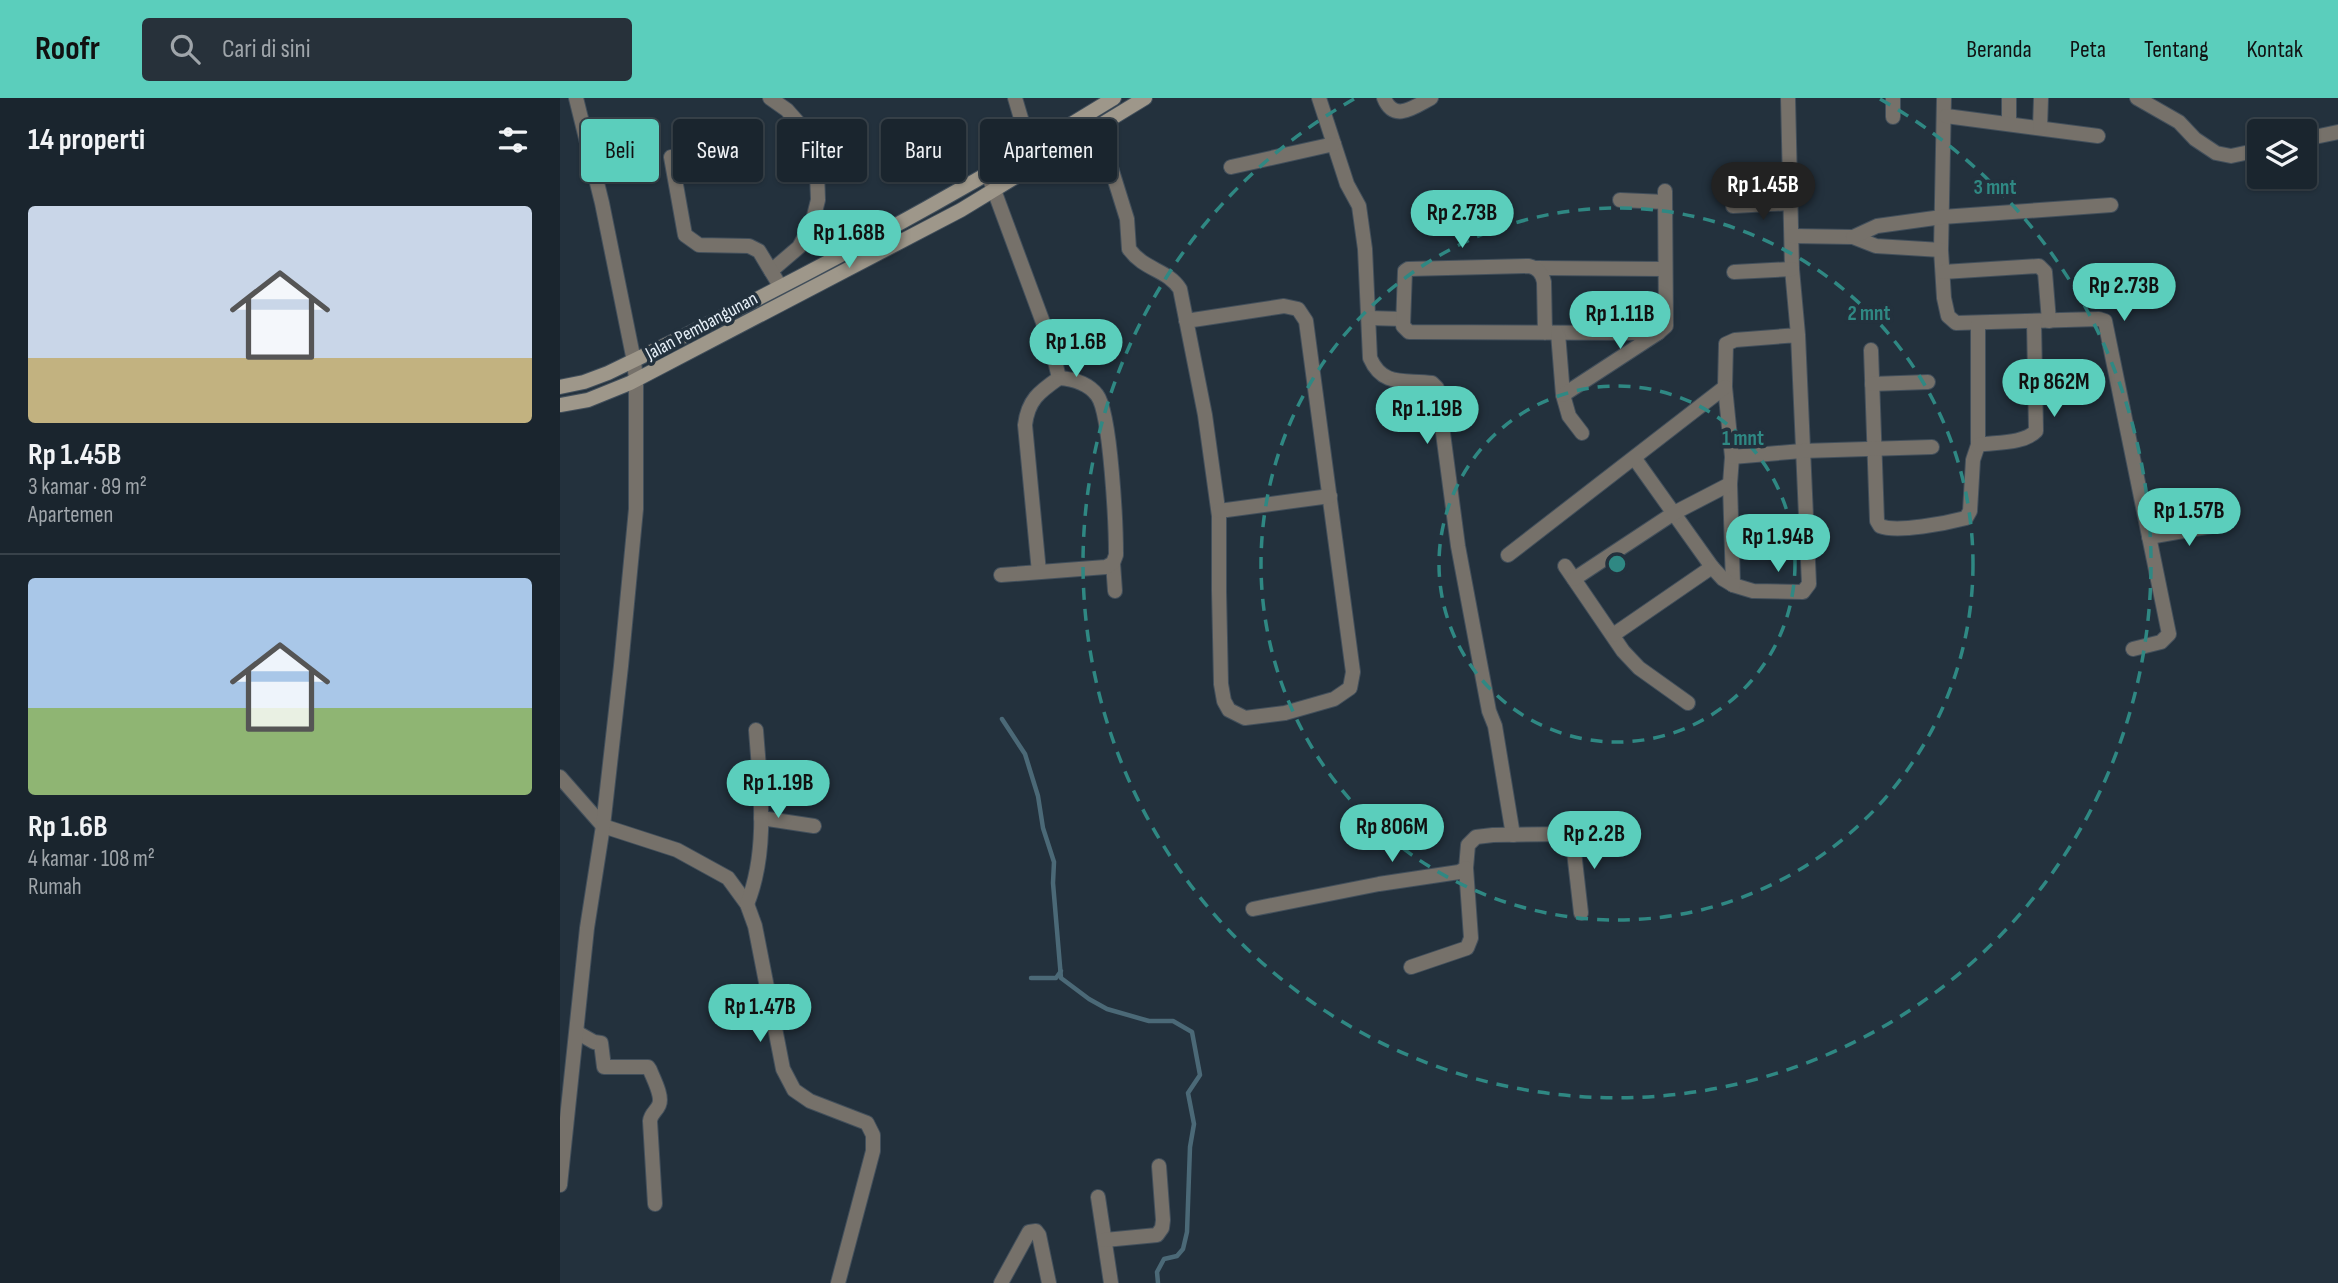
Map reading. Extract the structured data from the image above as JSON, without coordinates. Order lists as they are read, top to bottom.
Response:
{
  "streets": {
    "main road": ["Jalan Pembangunan"]
  },
  "page": {
    "header": "Roofr",
    "search": "Cari di sini",
    "nav": [
      "Beranda",
      "Peta",
      "Tentang",
      "Kontak"
    ],
    "heading": "14 properti",
    "chip": [
      "Beli",
      "Sewa",
      "Filter",
      "Baru",
      "Apartemen"
    ],
    "price": [
      "Rp 1.45B",
      "Rp 2.73B",
      "Rp 1.68B",
      "Rp 2.73B",
      "Rp 1.11B",
      "Rp 1.6B",
      "Rp 862M",
      "Rp 1.19B",
      "Rp 1.57B",
      "Rp 1.94B",
      "Rp 1.19B",
      "Rp 806M",
      "Rp 2.2B",
      "Rp 1.47B"
    ],
    "list": [
      {
        "name": "Rp 1.45B",
        "note": "3 kamar · 89 m² · Apartemen"
      },
      {
        "name": "Rp 1.6B",
        "note": "4 kamar · 108 m² · Rumah"
      }
    ]
  },
  "rings": ["3 mnt", "2 mnt", "1 mnt"]
}
